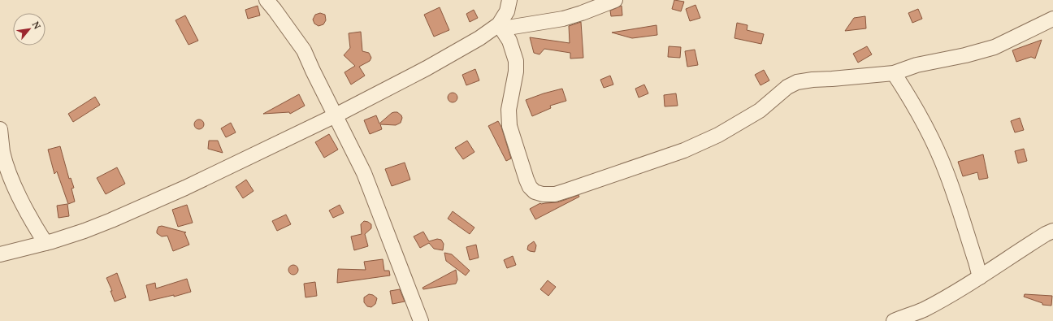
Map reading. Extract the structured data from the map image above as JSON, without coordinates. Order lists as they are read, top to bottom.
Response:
{
  "north": "top right"
}
